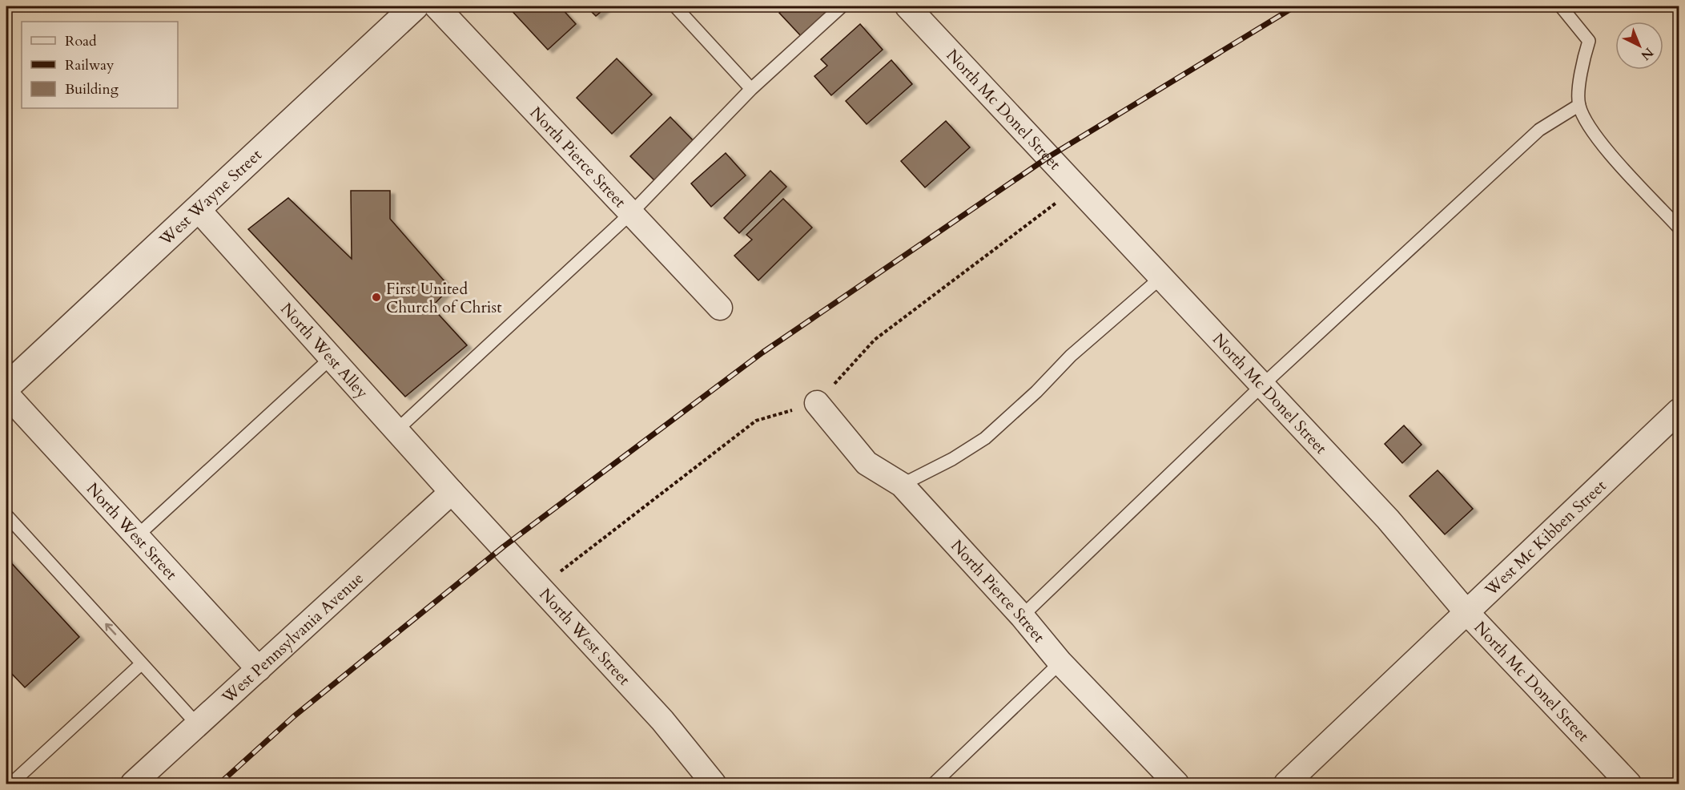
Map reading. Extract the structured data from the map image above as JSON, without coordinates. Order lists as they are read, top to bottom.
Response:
{
  "streets": {
    "street": [
      "North Mc Donel Street",
      "North Pierce Street",
      "West Wayne Street",
      "North West Alley",
      "North West Street",
      "West Mc Kibben Street",
      "West Pennsylvania Avenue"
    ]
  },
  "crossings": [
    ["North Mc Donel Street", "West Mc Kibben Street"],
    ["West Wayne Street", "North West Alley"],
    ["North West Alley", "North West Street"],
    ["North West Alley", "West Pennsylvania Avenue"],
    ["North West Street", "West Pennsylvania Avenue"]
  ],
  "places": ["First United Church of Christ"],
  "legend": ["Road", "Railway", "Building"],
  "north": "bottom right"
}
